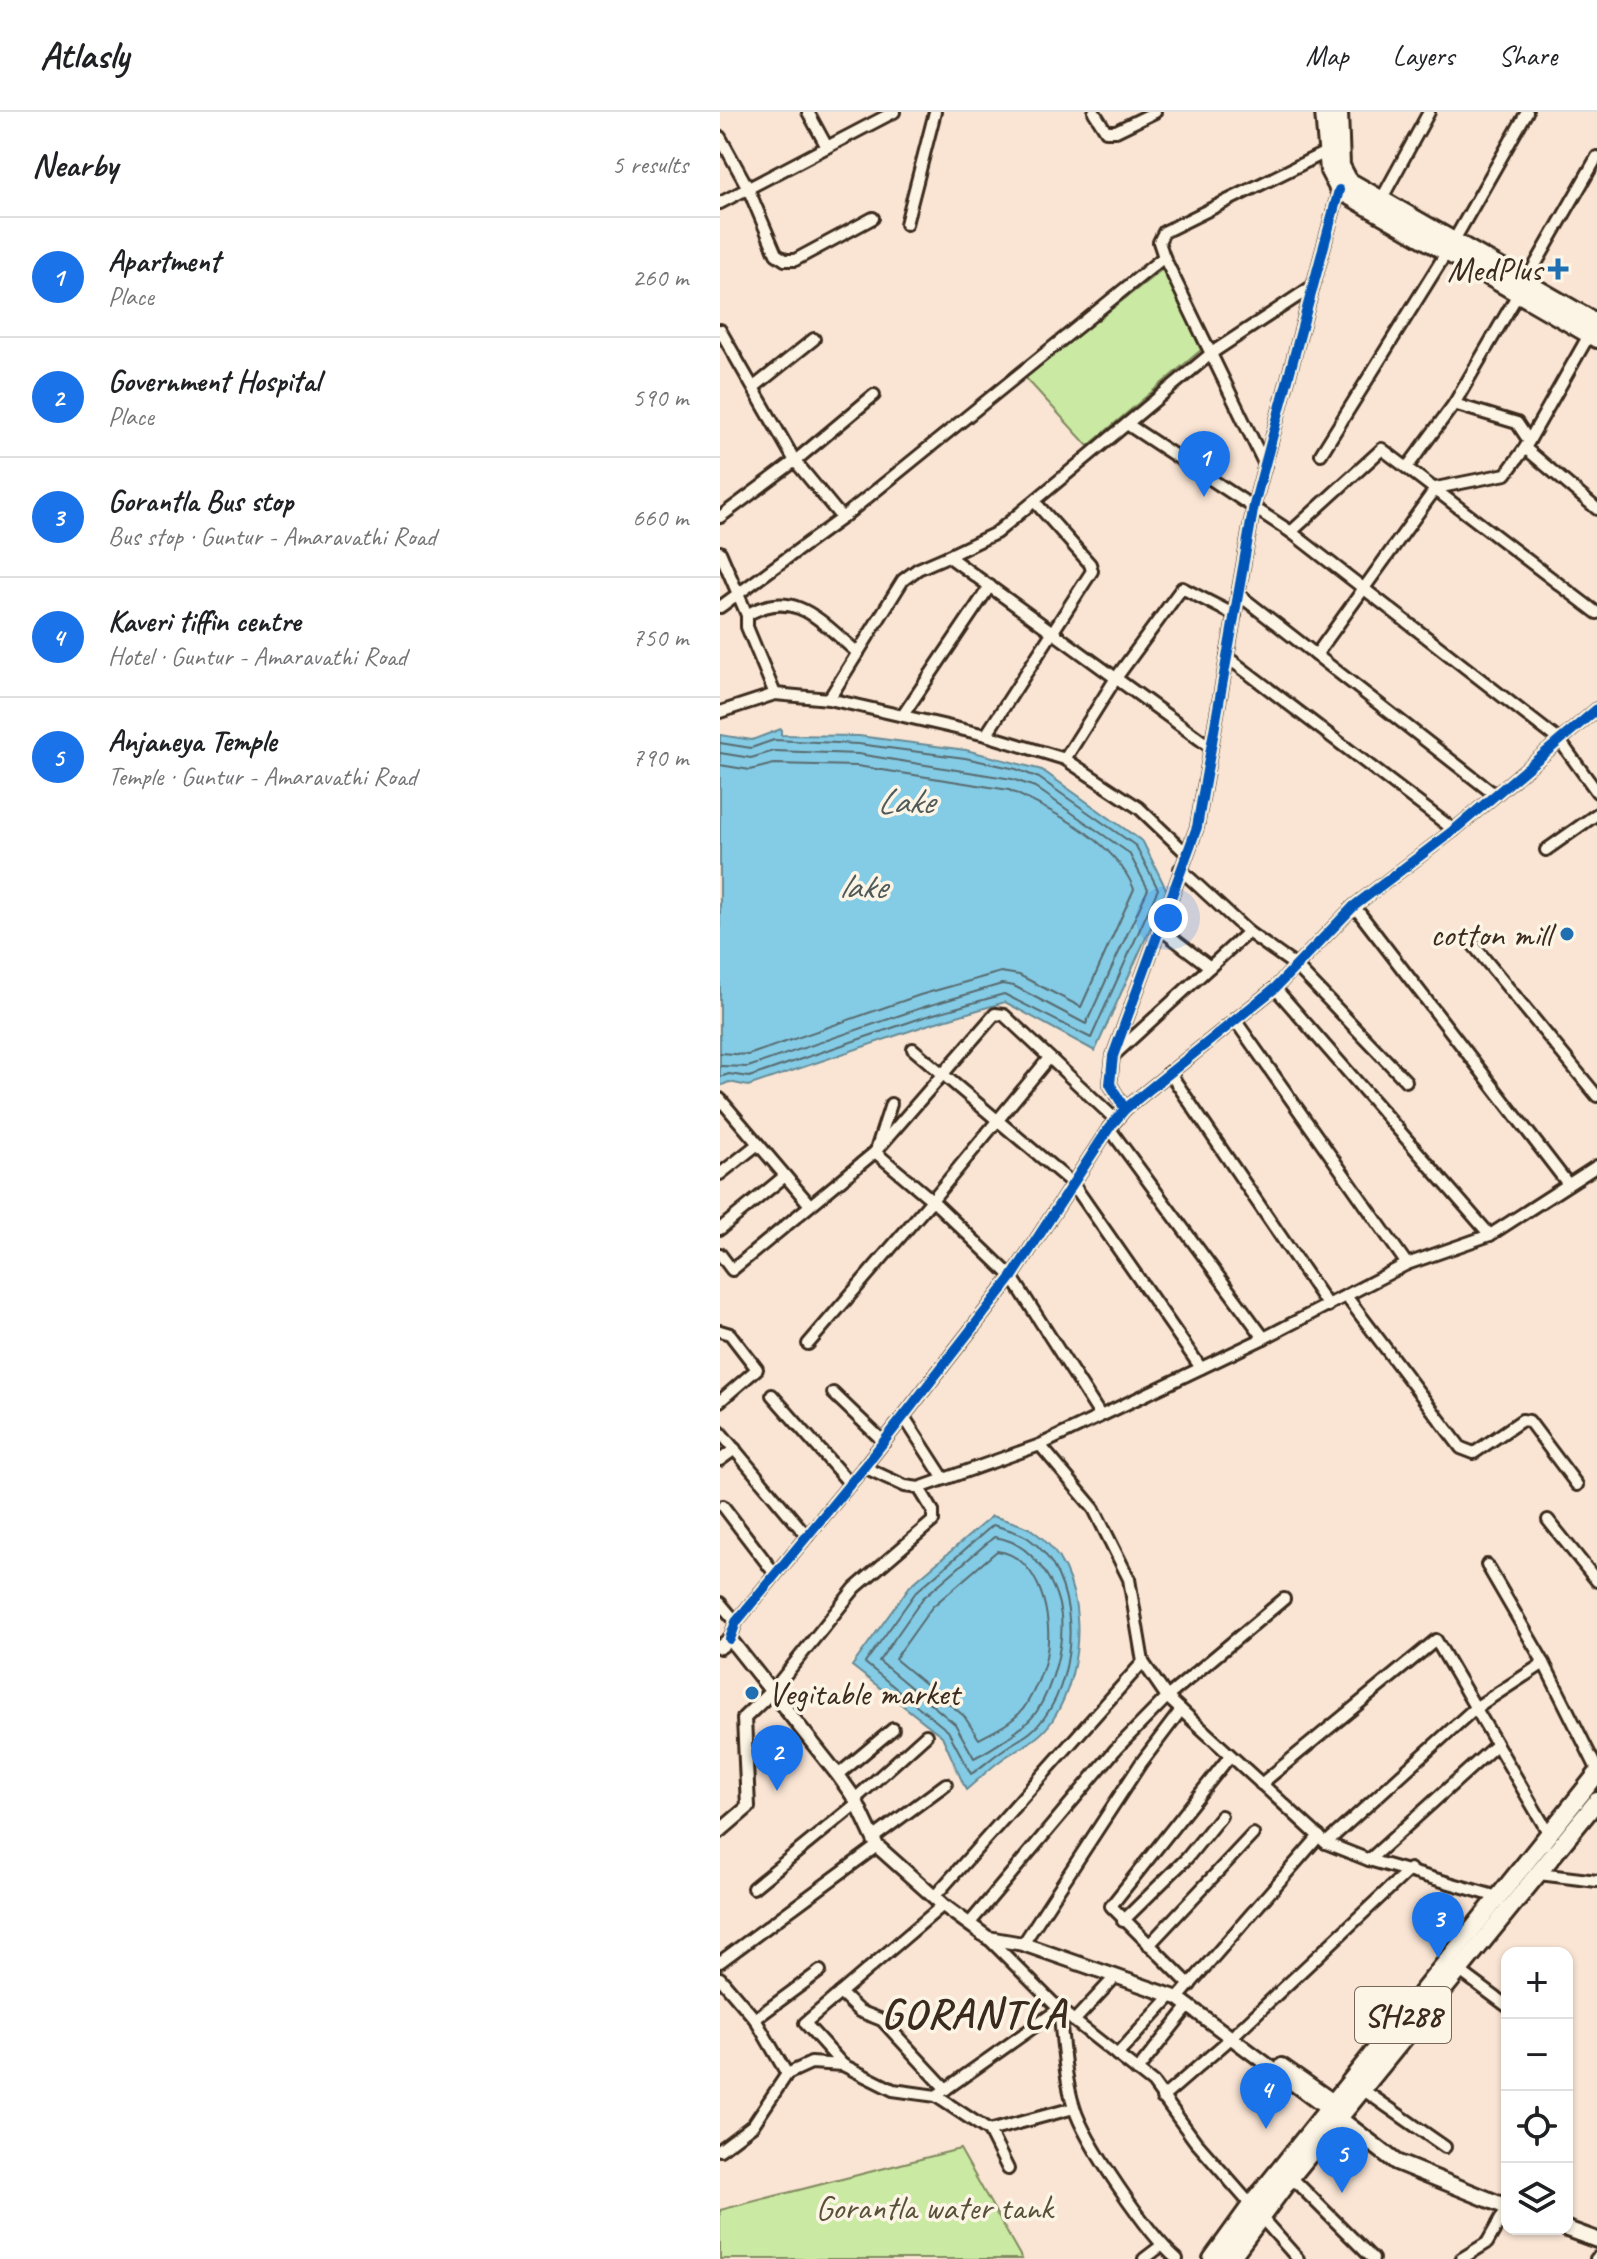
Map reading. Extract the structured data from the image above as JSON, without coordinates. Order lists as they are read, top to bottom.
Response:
{
  "streets": {
    "main road": ["SH288"]
  },
  "districts": ["GORANTLA"],
  "water": ["Lake", "lake"],
  "parks": ["Gorantla water tank"],
  "places": {
    "health": ["MedPlus"],
    "other": ["cotton mill", "Vegitable market"]
  },
  "page": {
    "header": "Atlasly",
    "nav": ["Map", "Layers", "Share"],
    "heading": ["Nearby", "5 results"],
    "list": [
      {
        "mark": "1",
        "name": "Apartment",
        "note": "Place",
        "value": "260 m"
      },
      {
        "mark": "2",
        "name": "Government Hospital",
        "note": "Place",
        "value": "590 m"
      },
      {
        "mark": "3",
        "name": "Gorantla Bus stop",
        "note": "Bus stop · Guntur - Amaravathi Road",
        "value": "660 m"
      },
      {
        "mark": "4",
        "name": "Kaveri tiffin centre",
        "note": "Hotel · Guntur - Amaravathi Road",
        "value": "750 m"
      },
      {
        "mark": "5",
        "name": "Anjaneya Temple",
        "note": "Temple · Guntur - Amaravathi Road",
        "value": "790 m"
      }
    ],
    "pins": [
      "1",
      "2",
      "3",
      "4",
      "5"
    ],
    "map_buttons": ["+", "−"]
  }
}
